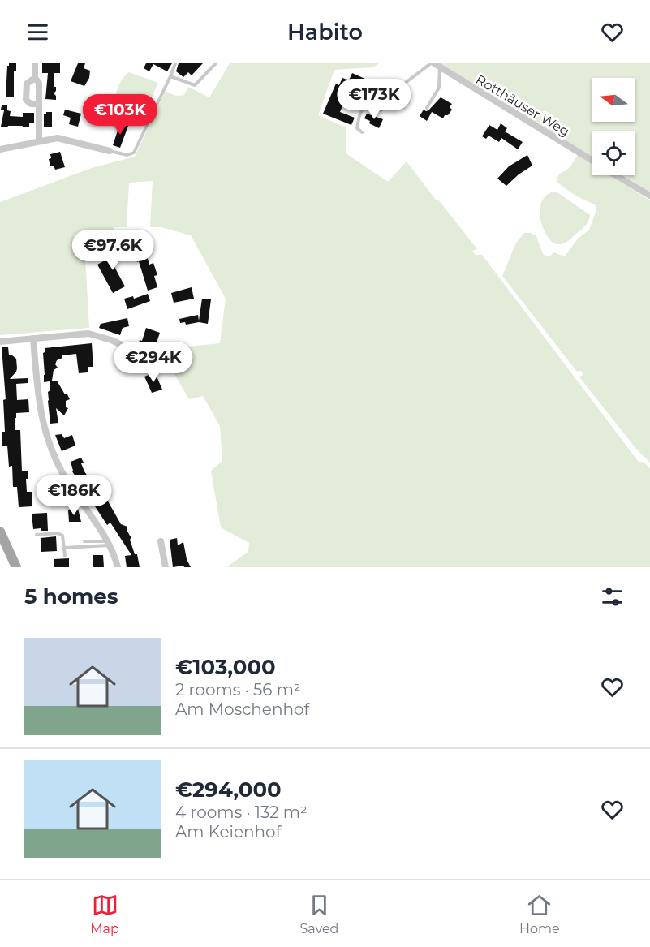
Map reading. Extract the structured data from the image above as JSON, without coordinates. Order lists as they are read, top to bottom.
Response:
{
  "streets": {
    "street": ["Rotthäuser Weg"]
  },
  "north": "left",
  "page": {
    "header": "Habito",
    "price": [
      "€173K",
      "€103K",
      "€97.6K",
      "€294K",
      "€186K"
    ],
    "heading": "5 homes",
    "list": [
      {
        "name": "€103,000",
        "note": "2 rooms · 56 m² · Am Moschenhof"
      },
      {
        "name": "€294,000",
        "note": "4 rooms · 132 m² · Am Keienhof"
      }
    ],
    "tabs": ["Map", "Saved", "Home"]
  }
}
